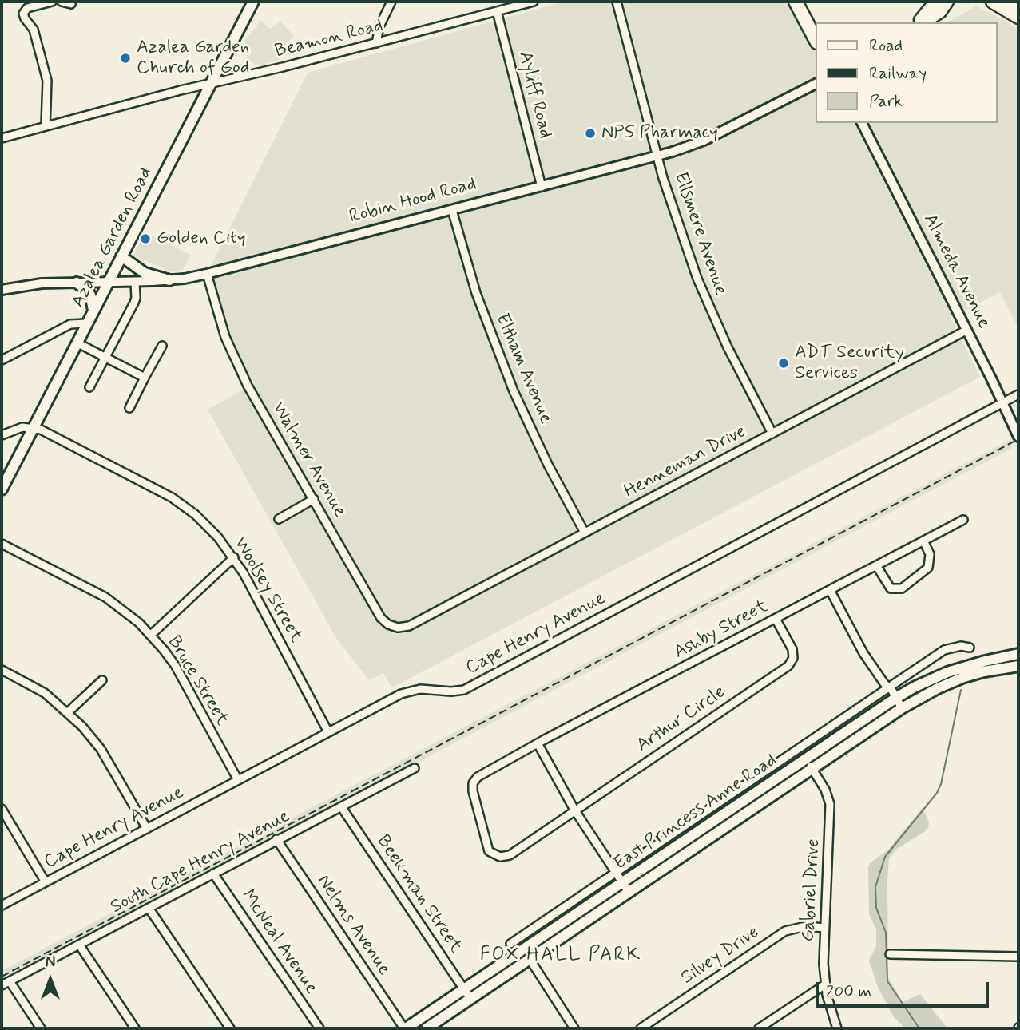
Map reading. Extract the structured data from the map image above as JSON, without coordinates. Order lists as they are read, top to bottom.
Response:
{
  "streets": {
    "main road": ["Azalea Garden Road", "East Princess Anne Road"],
    "street": [
      "Beamon Road",
      "Ayliff Road",
      "Robin Hood Road",
      "Ellsmere Avenue",
      "Almeda Avenue",
      "Eltham Avenue",
      "Walmer Avenue",
      "Henneman Drive",
      "Woolsey Street",
      "Ashby Street",
      "Cape Henry Avenue",
      "Bruce Street",
      "Arthur Circle",
      "South Cape Henry Avenue",
      "Gabriel Drive",
      "Beekman Street",
      "Nelms Avenue",
      "McNeal Avenue",
      "Silvey Drive"
    ]
  },
  "crossings": [
    ["Beamon Road", "Ayliff Road"],
    ["Beamon Road", "Azalea Garden Road"],
    ["Ayliff Road", "Robin Hood Road"],
    ["Robin Hood Road", "Ellsmere Avenue"],
    ["Robin Hood Road", "Azalea Garden Road"],
    ["Robin Hood Road", "Eltham Avenue"],
    ["Robin Hood Road", "Walmer Avenue"],
    ["Ellsmere Avenue", "Henneman Drive"],
    ["Azalea Garden Road", "Woolsey Street"],
    ["Almeda Avenue", "Henneman Drive"],
    ["Almeda Avenue", "Cape Henry Avenue"],
    ["Eltham Avenue", "Henneman Drive"],
    ["Walmer Avenue", "Henneman Drive"],
    ["Woolsey Street", "Cape Henry Avenue"],
    ["Ashby Street", "Arthur Circle"],
    ["Cape Henry Avenue", "Bruce Street"],
    ["East Princess Anne Road", "Gabriel Drive"],
    ["East Princess Anne Road", "Beekman Street"],
    ["East Princess Anne Road", "Nelms Avenue"],
    ["South Cape Henry Avenue", "Beekman Street"],
    ["South Cape Henry Avenue", "Nelms Avenue"],
    ["South Cape Henry Avenue", "McNeal Avenue"],
    ["Gabriel Drive", "Silvey Drive"]
  ],
  "districts": ["FOX HALL PARK"],
  "places": [
    "Azalea Garden Church of God",
    "NPS Pharmacy",
    "Golden City",
    "ADT Security Services"
  ],
  "legend": ["Road", "Railway", "Park"],
  "scale_bar": "200 m",
  "north": "top"
}
